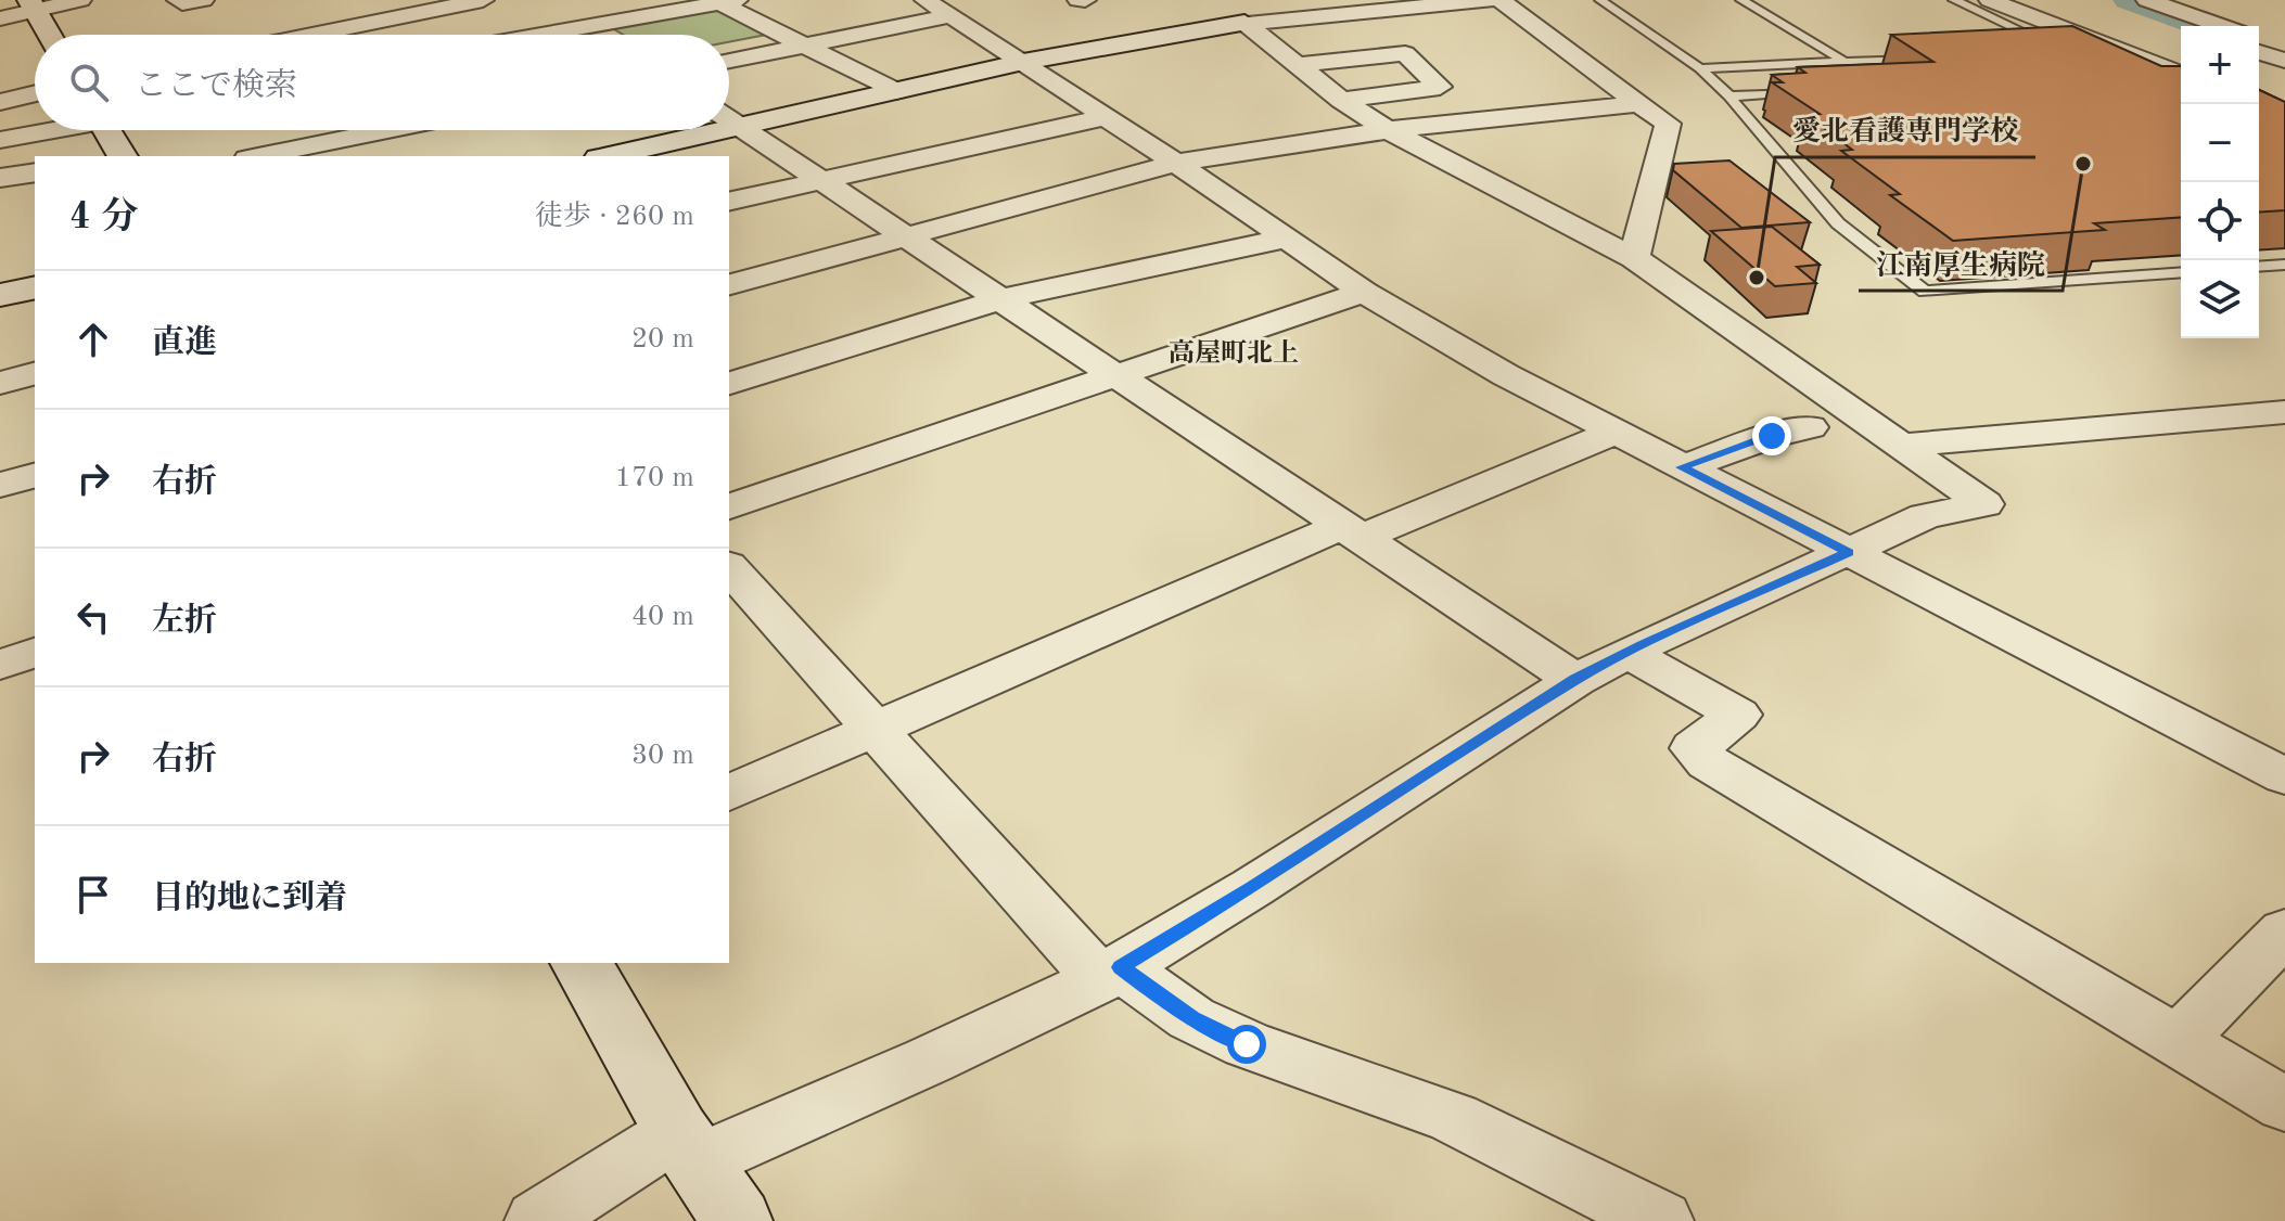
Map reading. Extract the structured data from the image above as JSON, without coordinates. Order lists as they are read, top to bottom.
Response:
{
  "districts": ["高屋町北上"],
  "places": ["江南厚生病院", "愛北看護専門学校"],
  "page": {
    "map_buttons": ["+", "−"],
    "search": "ここで検索",
    "heading": ["4 分", "徒歩 · 260 m"],
    "list": [
      ["直進", "20 m"],
      ["右折", "170 m"],
      ["左折", "40 m"],
      ["右折", "30 m"],
      "目的地に到着"
    ]
  }
}
